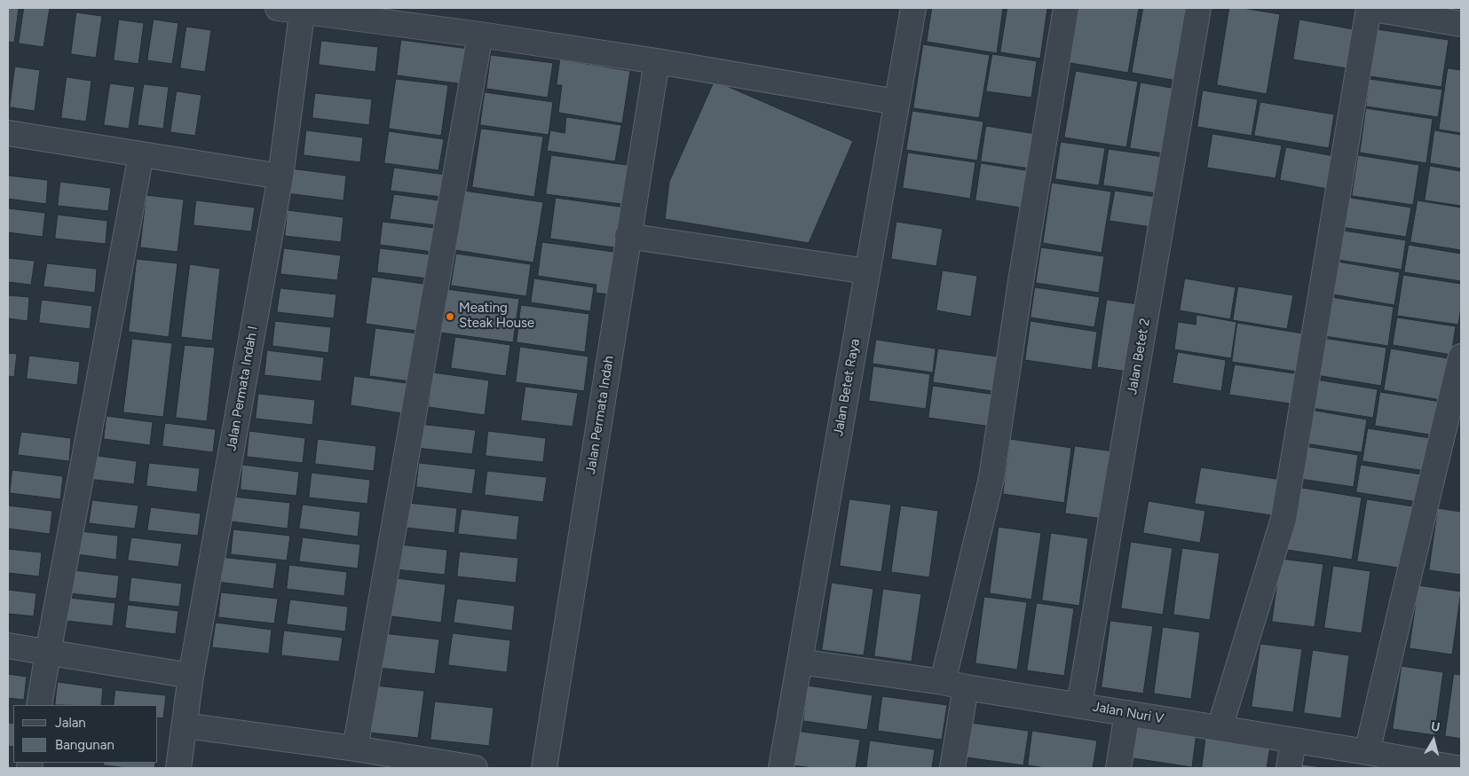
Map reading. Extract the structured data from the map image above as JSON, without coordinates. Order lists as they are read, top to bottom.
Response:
{
  "streets": {
    "street": [
      "Jalan Betet 2",
      "Jalan Betet Raya",
      "Jalan Permata Indah I",
      "Jalan Permata Indah",
      "Jalan Nuri V"
    ]
  },
  "crossings": [
    ["Jalan Betet 2", "Jalan Nuri V"],
    ["Jalan Betet Raya", "Jalan Nuri V"]
  ],
  "places": ["Meating Steak House"],
  "legend": ["Jalan", "Bangunan"],
  "north": "top"
}
